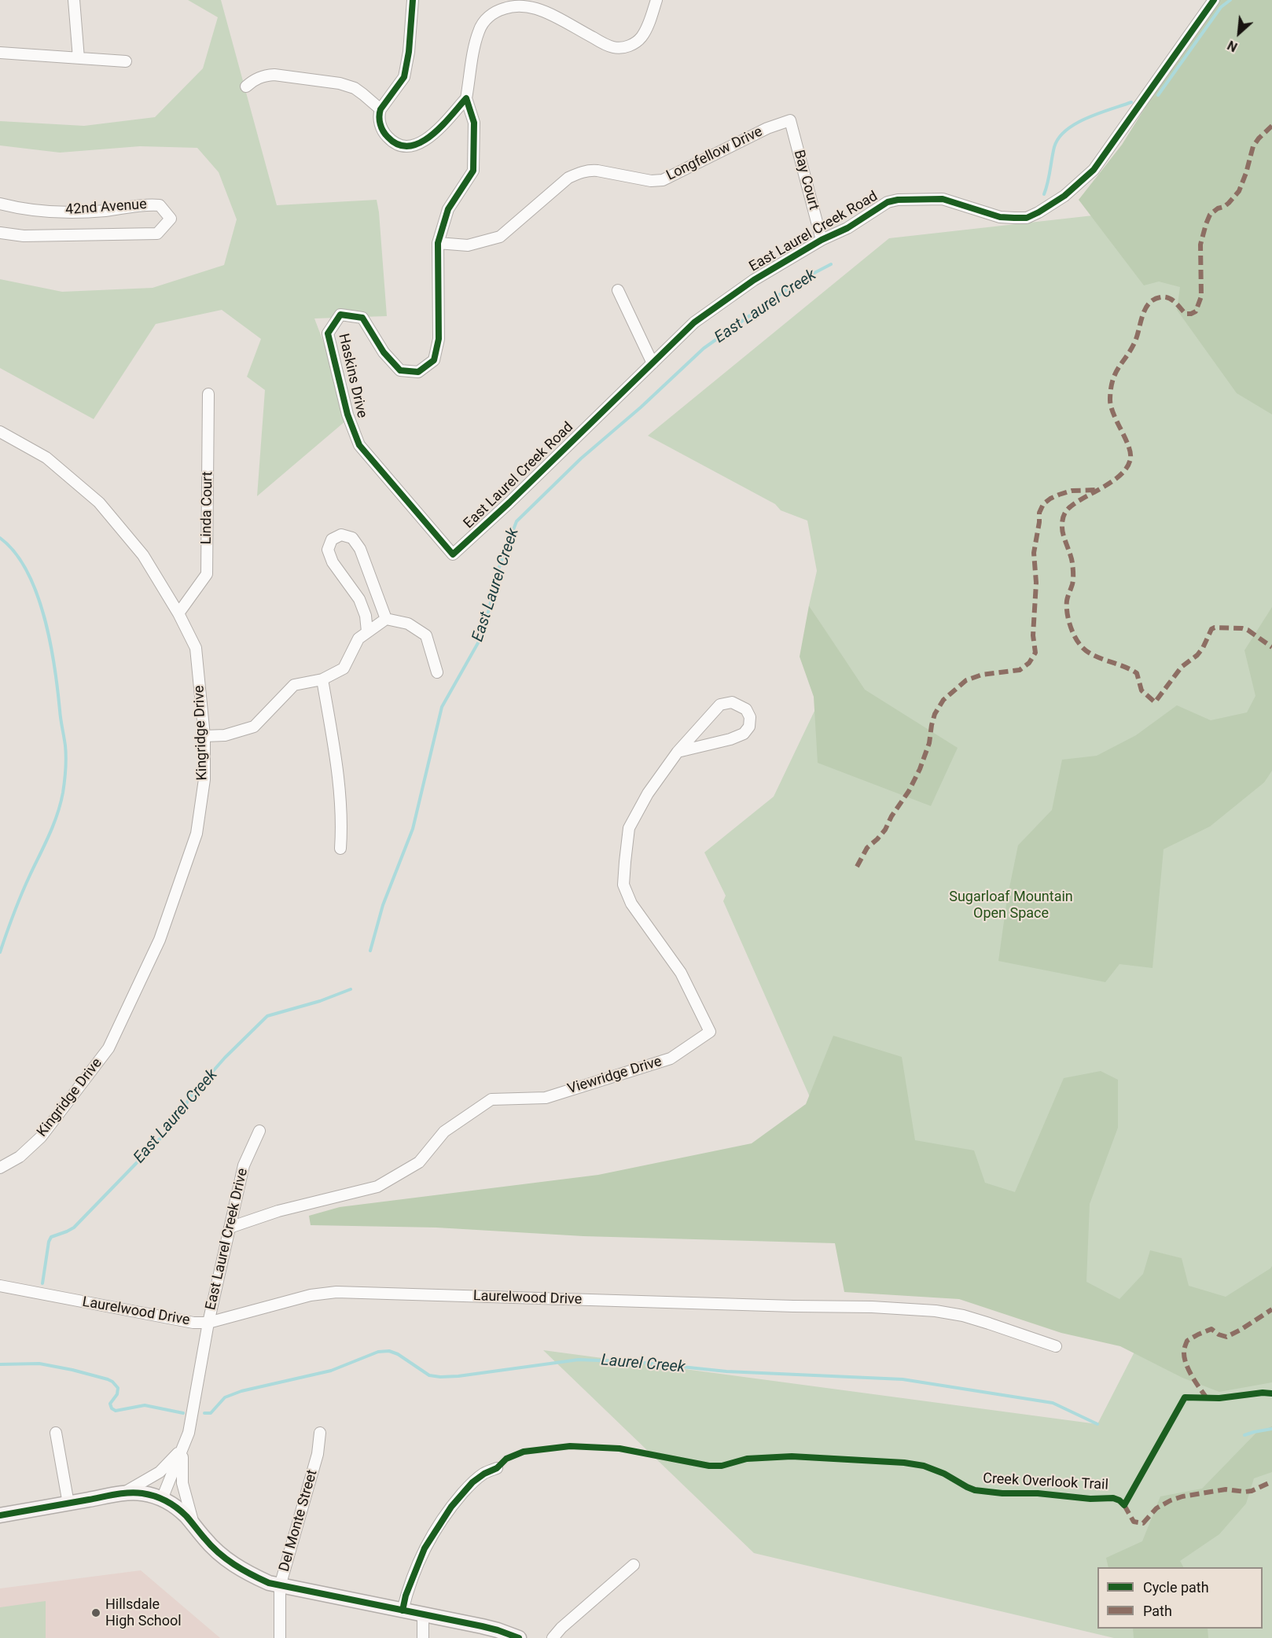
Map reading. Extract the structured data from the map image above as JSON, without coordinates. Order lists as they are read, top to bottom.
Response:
{
  "streets": {
    "street": [
      "Longfellow Drive",
      "Bay Court",
      "42nd Avenue",
      "East Laurel Creek Road",
      "Haskins Drive",
      "Linda Court",
      "Kingridge Drive",
      "Viewridge Drive",
      "East Laurel Creek Drive",
      "Laurelwood Drive",
      "Del Monte Street"
    ],
    "cycle path": ["Creek Overlook Trail"]
  },
  "crossings": [
    ["Longfellow Drive", "Bay Court"],
    ["Longfellow Drive", "Haskins Drive"],
    ["Bay Court", "East Laurel Creek Road"],
    ["East Laurel Creek Road", "Haskins Drive"],
    ["Linda Court", "Kingridge Drive"],
    ["Viewridge Drive", "East Laurel Creek Drive"],
    ["East Laurel Creek Drive", "Laurelwood Drive"]
  ],
  "water": ["East Laurel Creek", "Laurel Creek"],
  "parks": ["Sugarloaf Mountain Open Space"],
  "places": ["Hillsdale High School"],
  "legend": ["Cycle path", "Path"],
  "north": "bottom left"
}
